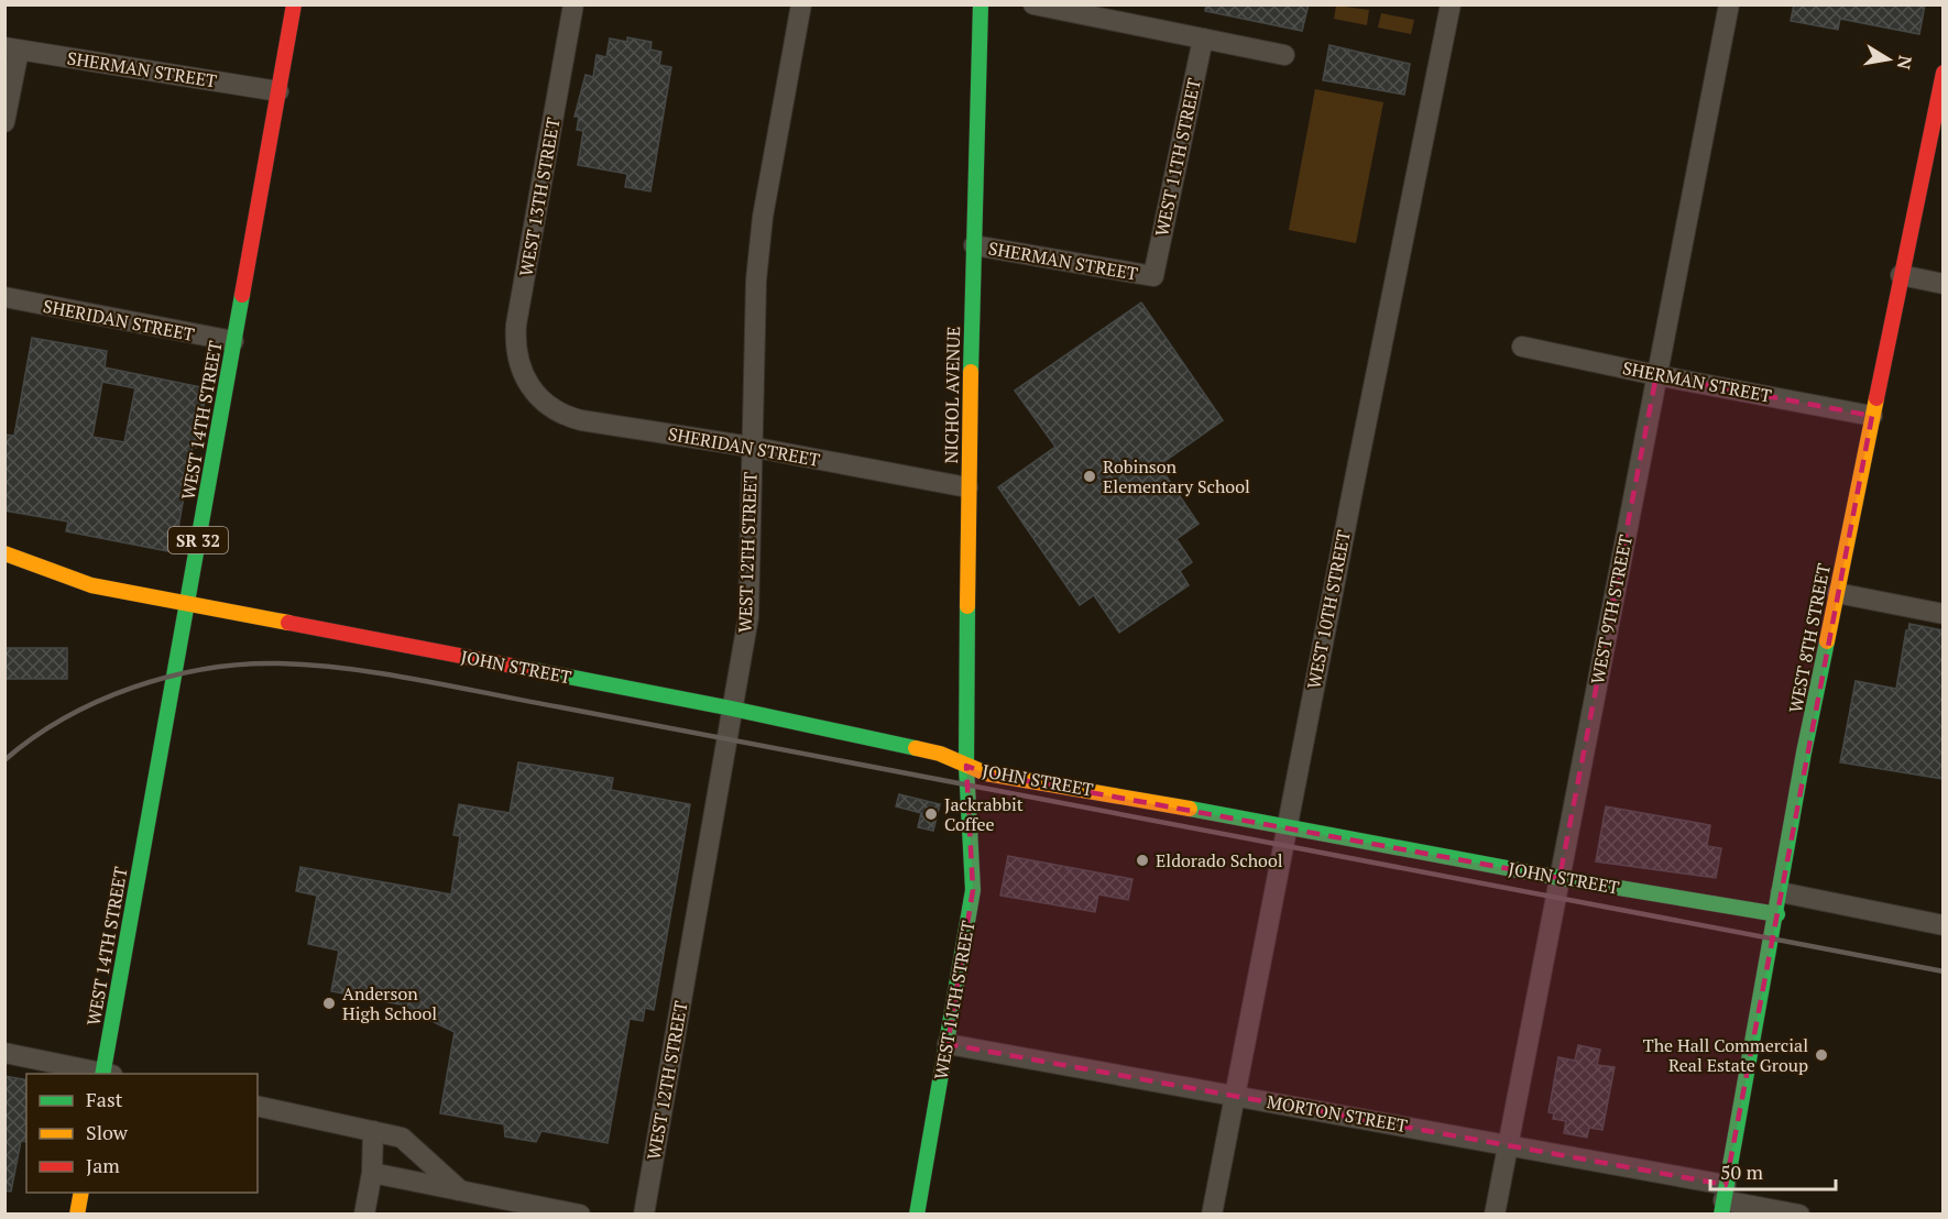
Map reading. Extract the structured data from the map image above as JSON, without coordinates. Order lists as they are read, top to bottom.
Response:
{
  "streets": {
    "street": [
      "SHERMAN STREET",
      "WEST 11TH STREET",
      "WEST 13TH STREET",
      "SHERIDAN STREET",
      "NICHOL AVENUE",
      "WEST 14TH STREET",
      "SR 32",
      "WEST 12TH STREET",
      "WEST 10TH STREET",
      "WEST 9TH STREET",
      "WEST 8TH STREET",
      "JOHN STREET",
      "MORTON STREET"
    ]
  },
  "crossings": [
    ["SHERMAN STREET", "WEST 11TH STREET"],
    ["SHERMAN STREET", "NICHOL AVENUE"],
    ["SHERMAN STREET", "WEST 14TH STREET"],
    ["SHERMAN STREET", "WEST 9TH STREET"],
    ["SHERMAN STREET", "WEST 8TH STREET"],
    ["WEST 11TH STREET", "NICHOL AVENUE"],
    ["WEST 11TH STREET", "MORTON STREET"],
    ["WEST 13TH STREET", "SHERIDAN STREET"],
    ["SHERIDAN STREET", "NICHOL AVENUE"],
    ["SHERIDAN STREET", "WEST 14TH STREET"],
    ["SHERIDAN STREET", "WEST 12TH STREET"],
    ["NICHOL AVENUE", "JOHN STREET"],
    ["WEST 14TH STREET", "JOHN STREET"],
    ["WEST 12TH STREET", "JOHN STREET"],
    ["WEST 10TH STREET", "JOHN STREET"],
    ["WEST 10TH STREET", "MORTON STREET"],
    ["WEST 9TH STREET", "JOHN STREET"],
    ["WEST 9TH STREET", "MORTON STREET"],
    ["WEST 8TH STREET", "JOHN STREET"],
    ["WEST 8TH STREET", "MORTON STREET"]
  ],
  "places": [
    "Robinson Elementary School",
    "Jackrabbit Coffee",
    "Eldorado School",
    "Anderson High School",
    "The Hall Commercial Real Estate Group"
  ],
  "legend": ["Fast", "Slow", "Jam"],
  "scale_bar": "50 m",
  "north": "right"
}
